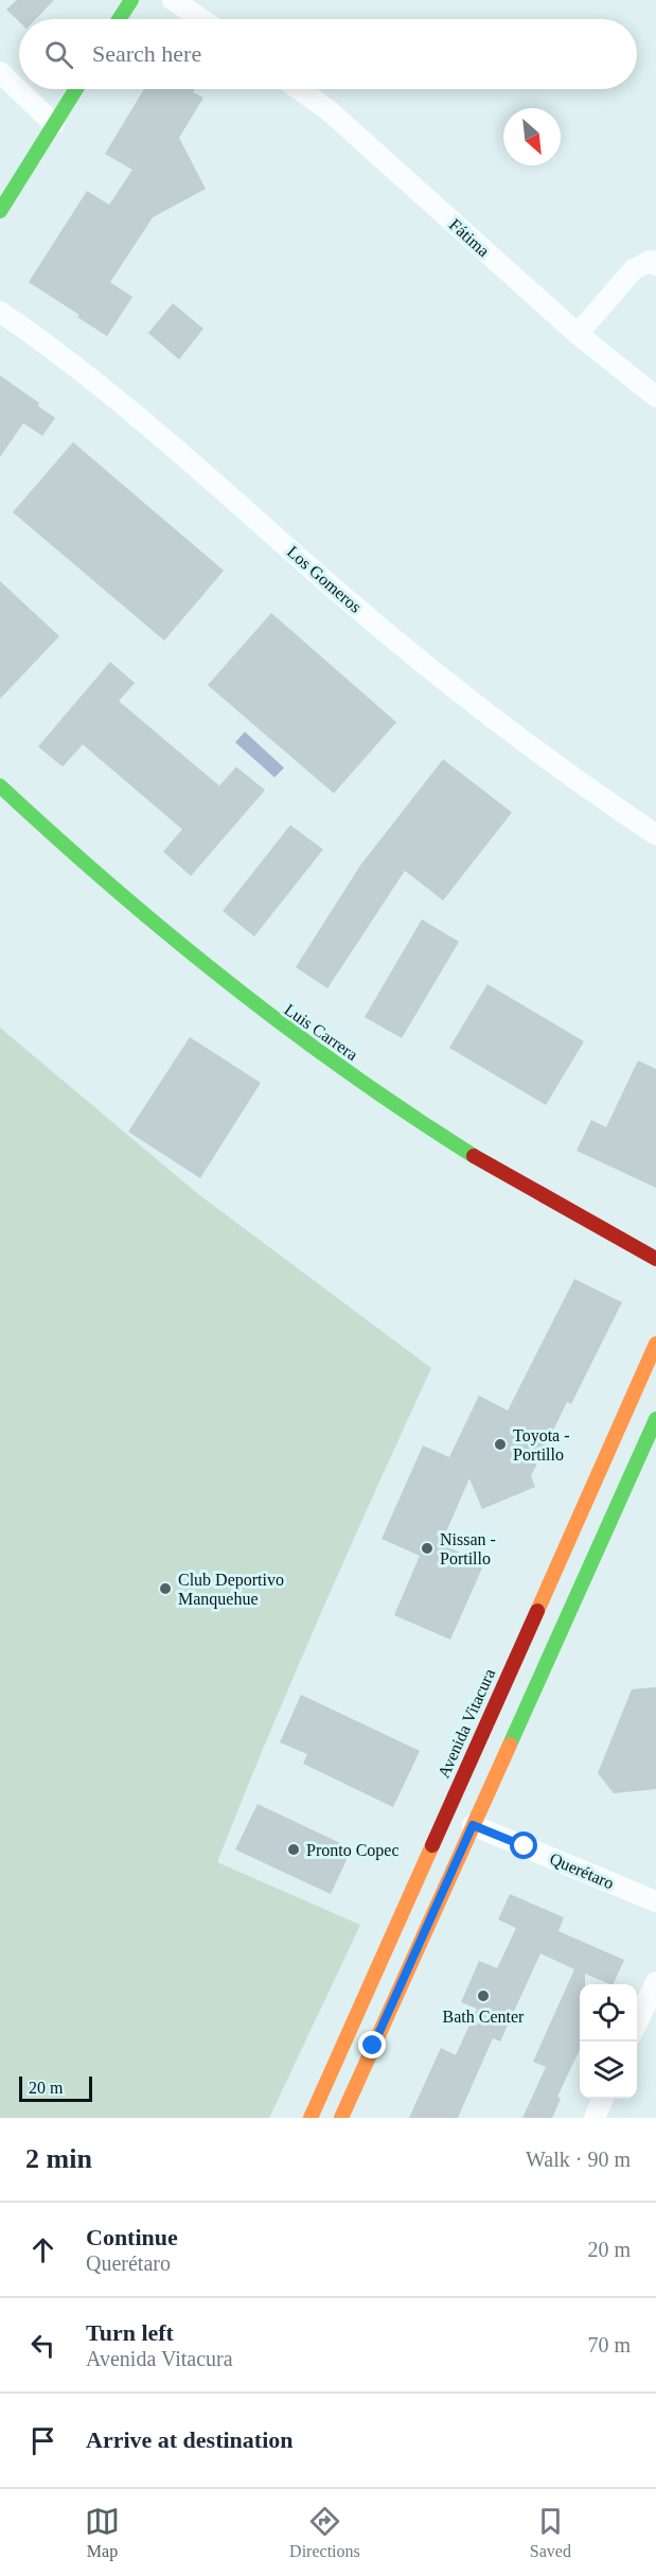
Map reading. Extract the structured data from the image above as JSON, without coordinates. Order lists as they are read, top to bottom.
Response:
{
  "streets": {
    "main road": ["Luis Carrera", "Avenida Vitacura"],
    "street": ["Fátima", "Los Gomeros", "Querétaro"]
  },
  "places": [
    "Toyota - Portillo",
    "Nissan - Portillo",
    "Club Deportivo Manquehue",
    "Pronto Copec",
    "Bath Center"
  ],
  "scale_bar": "20 m",
  "north": "bottom right",
  "page": {
    "search": "Search here",
    "scale": "20 m",
    "heading": ["2 min", "Walk · 90 m"],
    "list": [
      ["Continue", "Querétaro", "20 m"],
      ["Turn left", "Avenida Vitacura", "70 m"],
      "Arrive at destination"
    ],
    "nav": ["Map", "Directions", "Saved"]
  }
}
